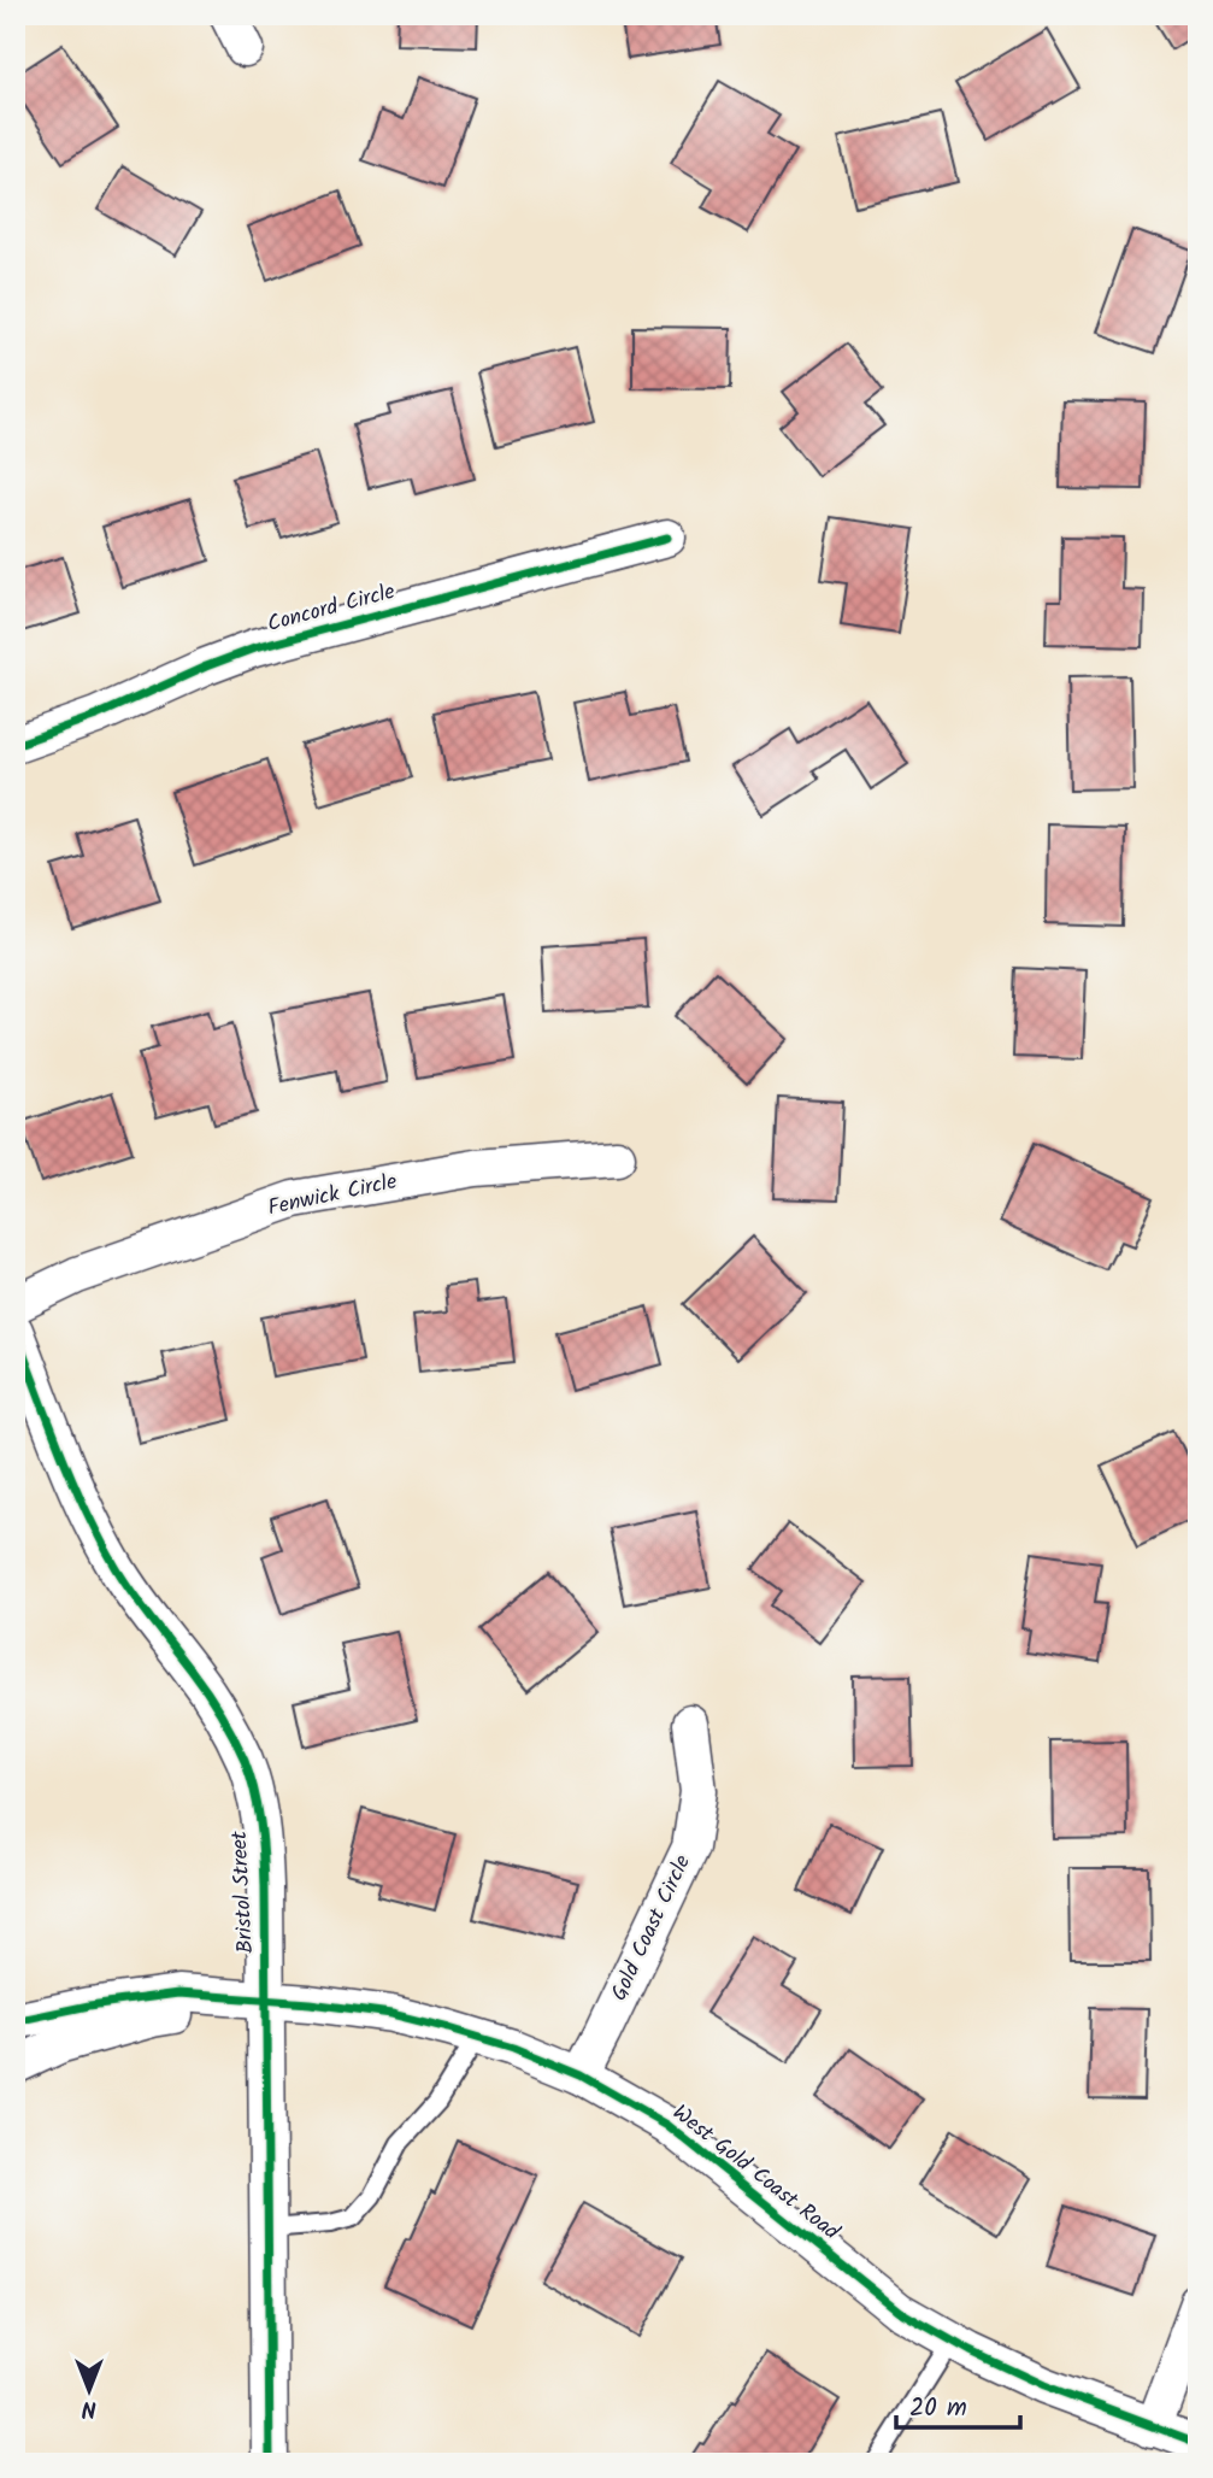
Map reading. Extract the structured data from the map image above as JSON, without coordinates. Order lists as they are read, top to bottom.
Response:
{
  "streets": {
    "street": [
      "Concord Circle",
      "Fenwick Circle",
      "Bristol Street",
      "Gold Coast Circle",
      "West Gold Coast Road"
    ]
  },
  "crossings": [
    ["Bristol Street", "West Gold Coast Road"],
    ["Gold Coast Circle", "West Gold Coast Road"]
  ],
  "scale_bar": "20 m",
  "north": "bottom"
}
